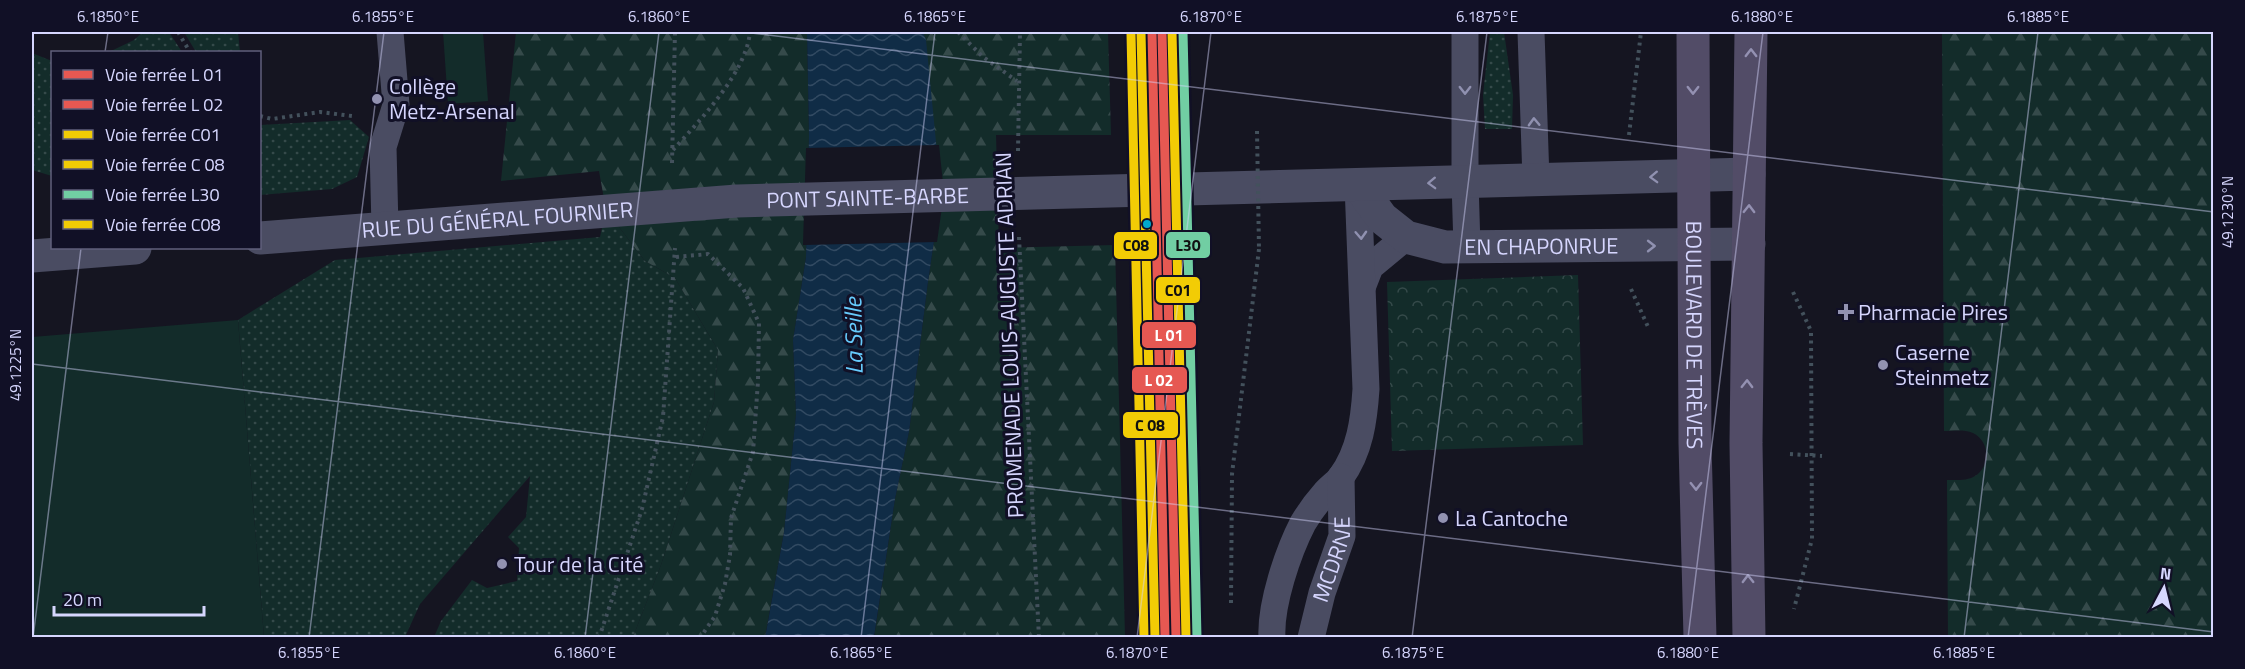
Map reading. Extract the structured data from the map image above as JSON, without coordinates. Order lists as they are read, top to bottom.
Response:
{
  "streets": {
    "main road": ["BOULEVARD DE TRÈVES"],
    "street": ["PONT SAINTE-BARBE", "RUE DU GÉNÉRAL FOURNIER", "EN CHAPONRUE"],
    "lane": ["MCDRIVE"],
    "path": ["PROMENADE LOUIS-AUGUSTE ADRIAN"]
  },
  "crossings": [
    ["PONT SAINTE-BARBE", "RUE DU GÉNÉRAL FOURNIER"],
    ["PONT SAINTE-BARBE", "PROMENADE LOUIS-AUGUSTE ADRIAN"],
    ["EN CHAPONRUE", "BOULEVARD DE TRÈVES"]
  ],
  "water": ["La Seille"],
  "places": {
    "other": [
      "Collège Metz-Arsenal",
      "Caserne Steinmetz",
      "La Cantoche",
      "Tour de la Cité"
    ],
    "health": ["Pharmacie Pires"]
  },
  "lines": ["rail line C01", "rail line L30", "rail line C08"],
  "legend": [
    "Voie ferrée L 01",
    "Voie ferrée L 02",
    "Voie ferrée C01",
    "Voie ferrée C 08",
    "Voie ferrée L30",
    "Voie ferrée C08"
  ],
  "scale_bar": "20 m",
  "north": "top",
  "coordinates": [
    "6.1850°E",
    "6.1855°E",
    "6.1860°E",
    "6.1865°E",
    "6.1870°E",
    "6.1875°E",
    "6.1880°E",
    "6.1885°E",
    "49.1230°N",
    "49.1225°N"
  ]
}
